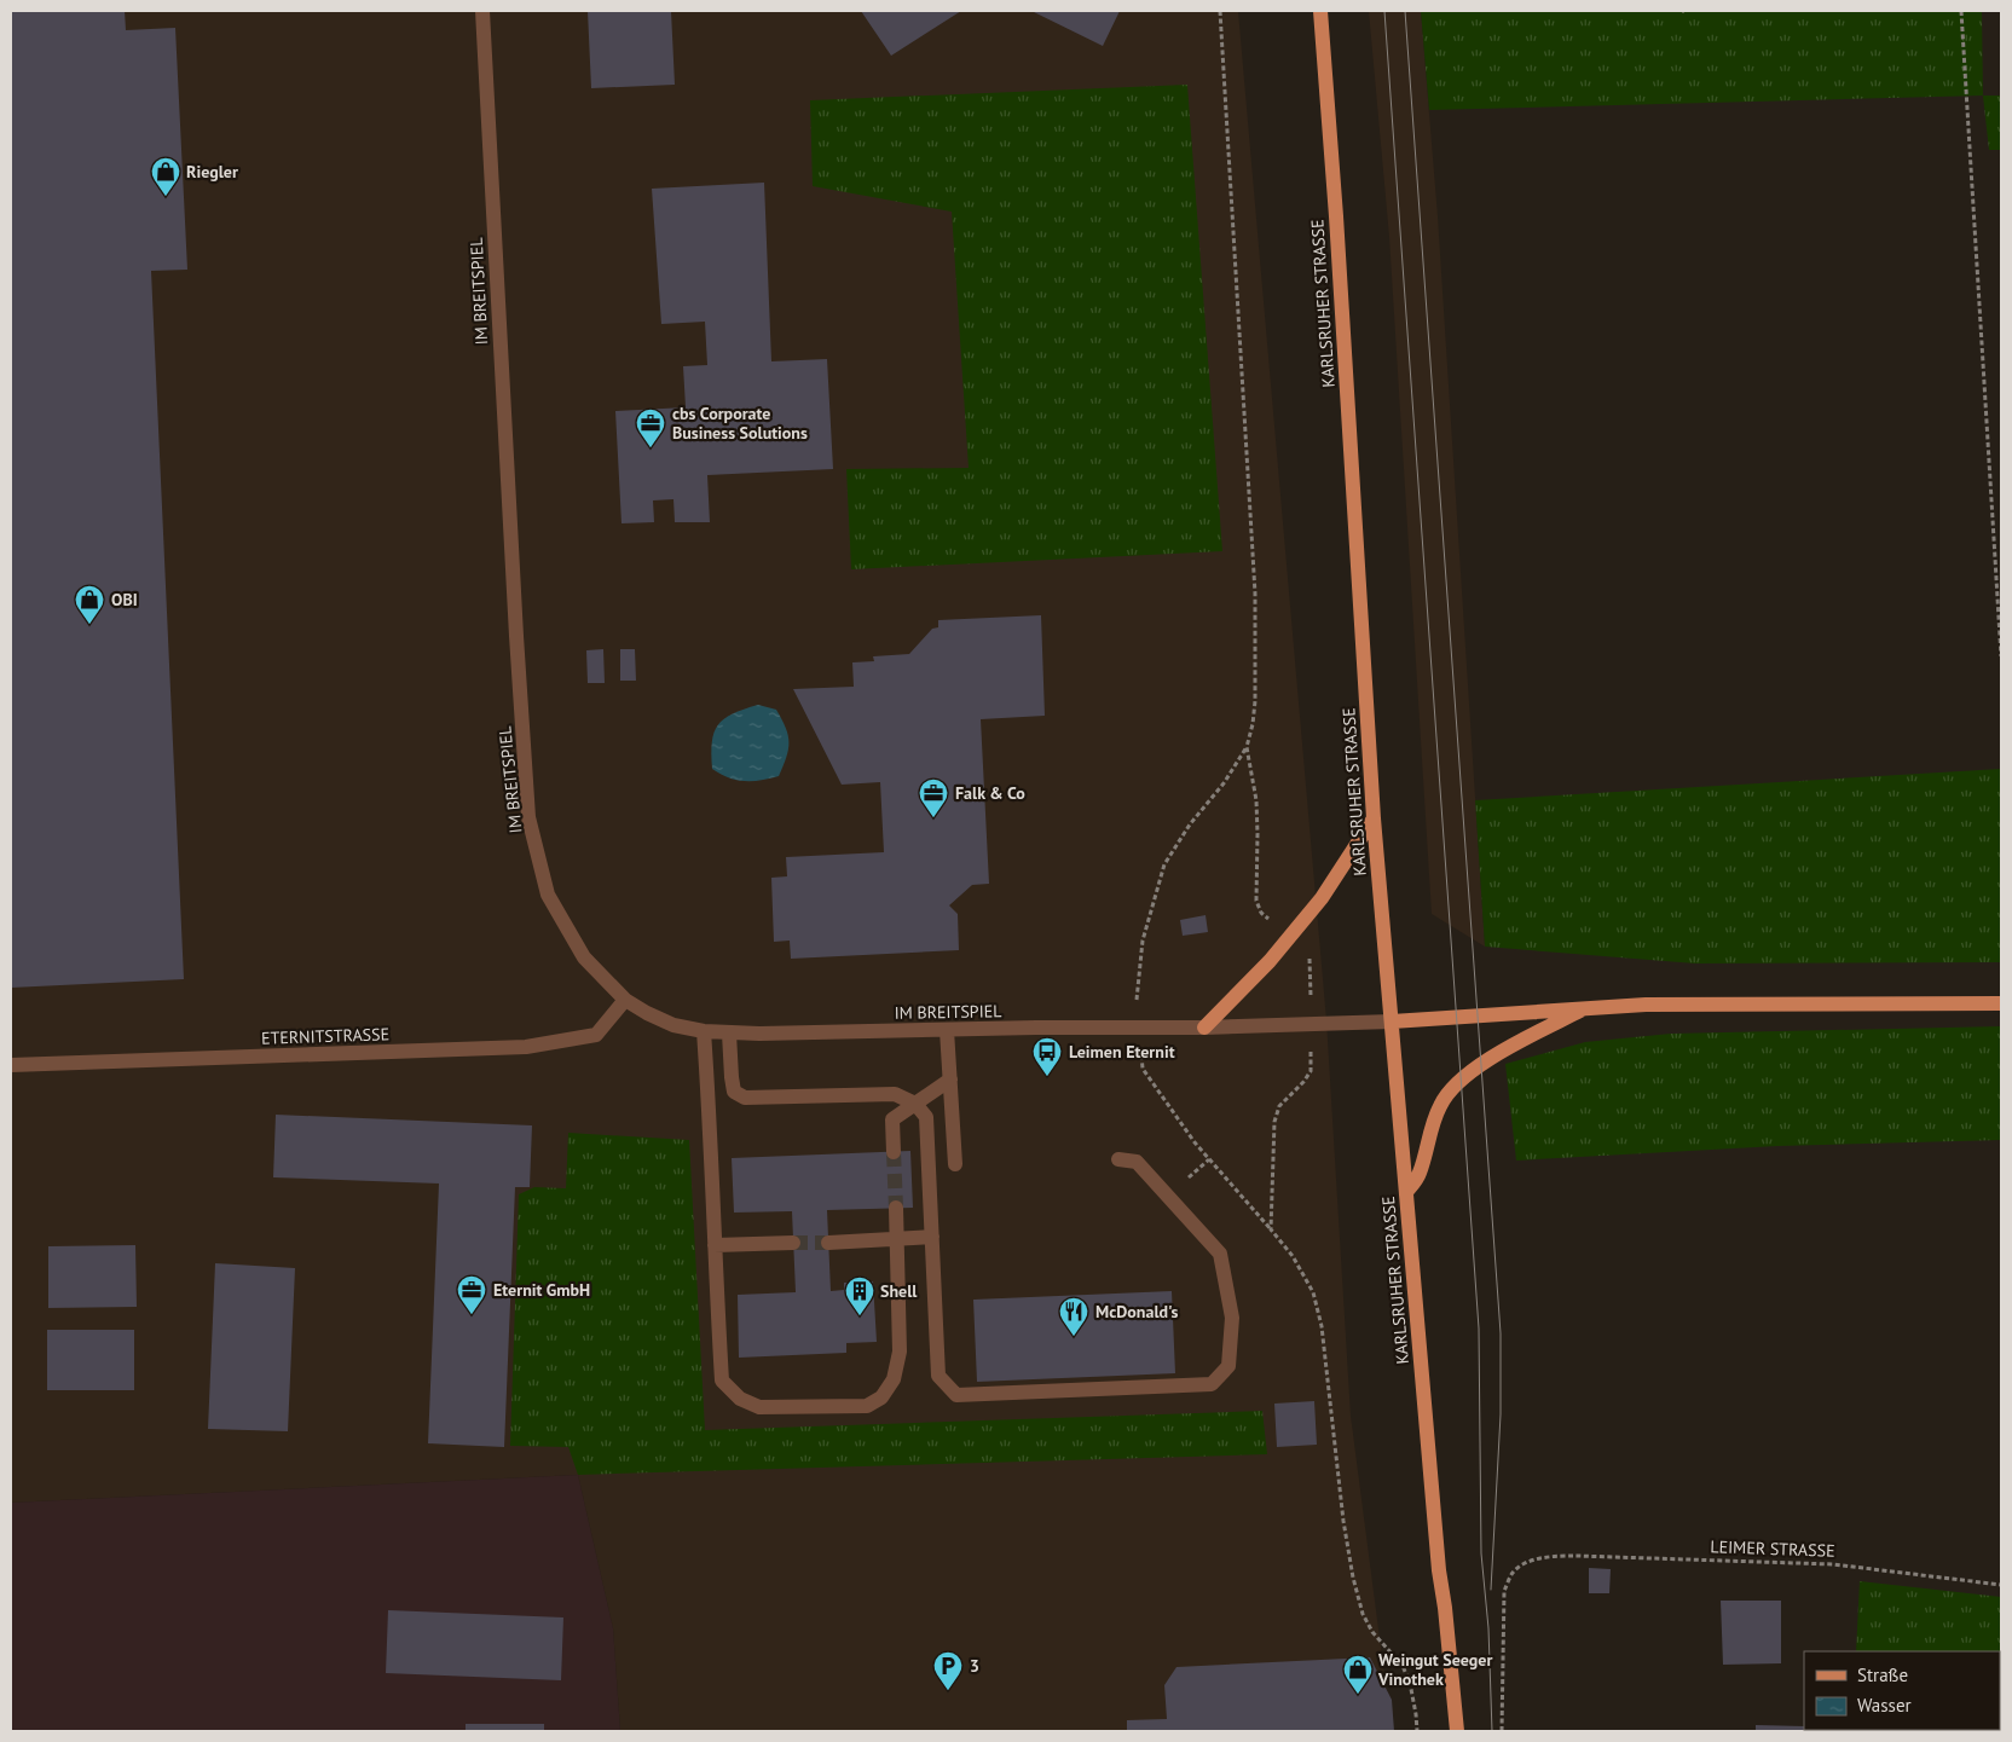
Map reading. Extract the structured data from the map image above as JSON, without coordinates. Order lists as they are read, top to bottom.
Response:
{
  "streets": {
    "main road": ["KARLSRUHER STRASSE"],
    "street": ["IM BREITSPIEL", "ETERNITSTRASSE"],
    "path": ["LEIMER STRASSE"]
  },
  "crossings": [
    ["IM BREITSPIEL", "KARLSRUHER STRASSE"],
    ["IM BREITSPIEL", "ETERNITSTRASSE"]
  ],
  "places": {
    "shop": ["Riegler", "OBI", "Weingut Seeger Vinothek"],
    "office": ["cbs Corporate Business Solutions", "Falk & Co", "Eternit GmbH"],
    "bus stop": ["Leimen Eternit"],
    "building": ["Shell"],
    "restaurant": ["McDonald's"],
    "parking": ["3"]
  },
  "legend": ["Straße", "Wasser"]
}
